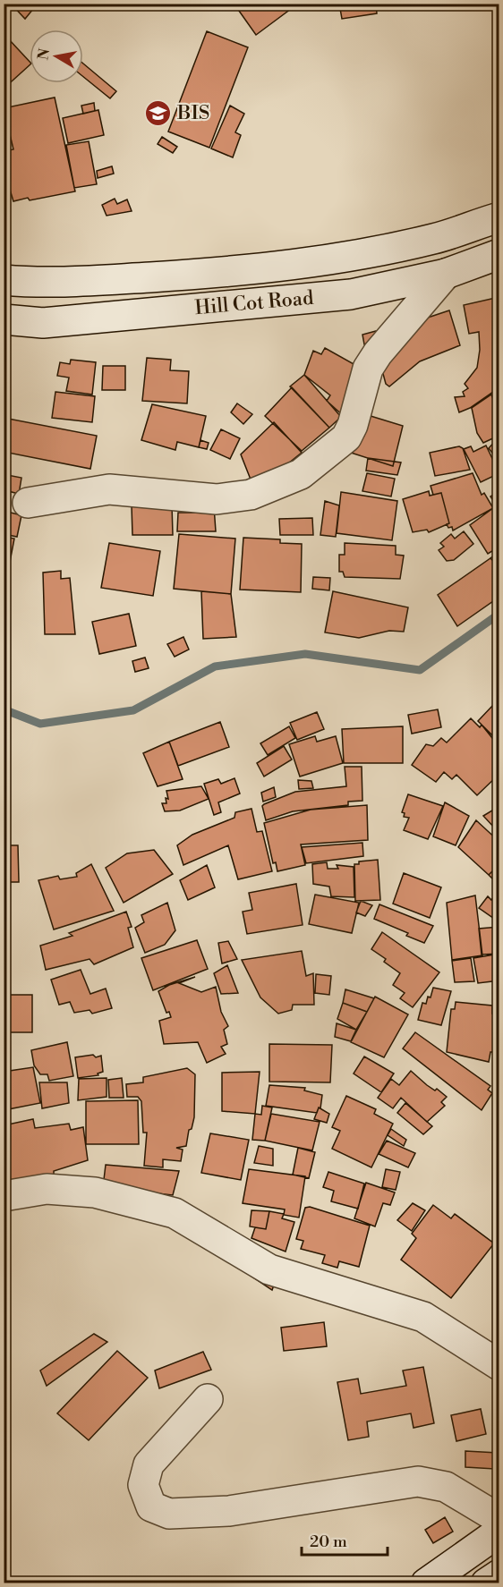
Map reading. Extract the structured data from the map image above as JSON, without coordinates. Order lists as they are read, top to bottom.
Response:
{
  "streets": {
    "street": ["Hill Cot Road"]
  },
  "places": {
    "school or university": ["BIS"]
  },
  "scale_bar": "20 m",
  "north": "left"
}
